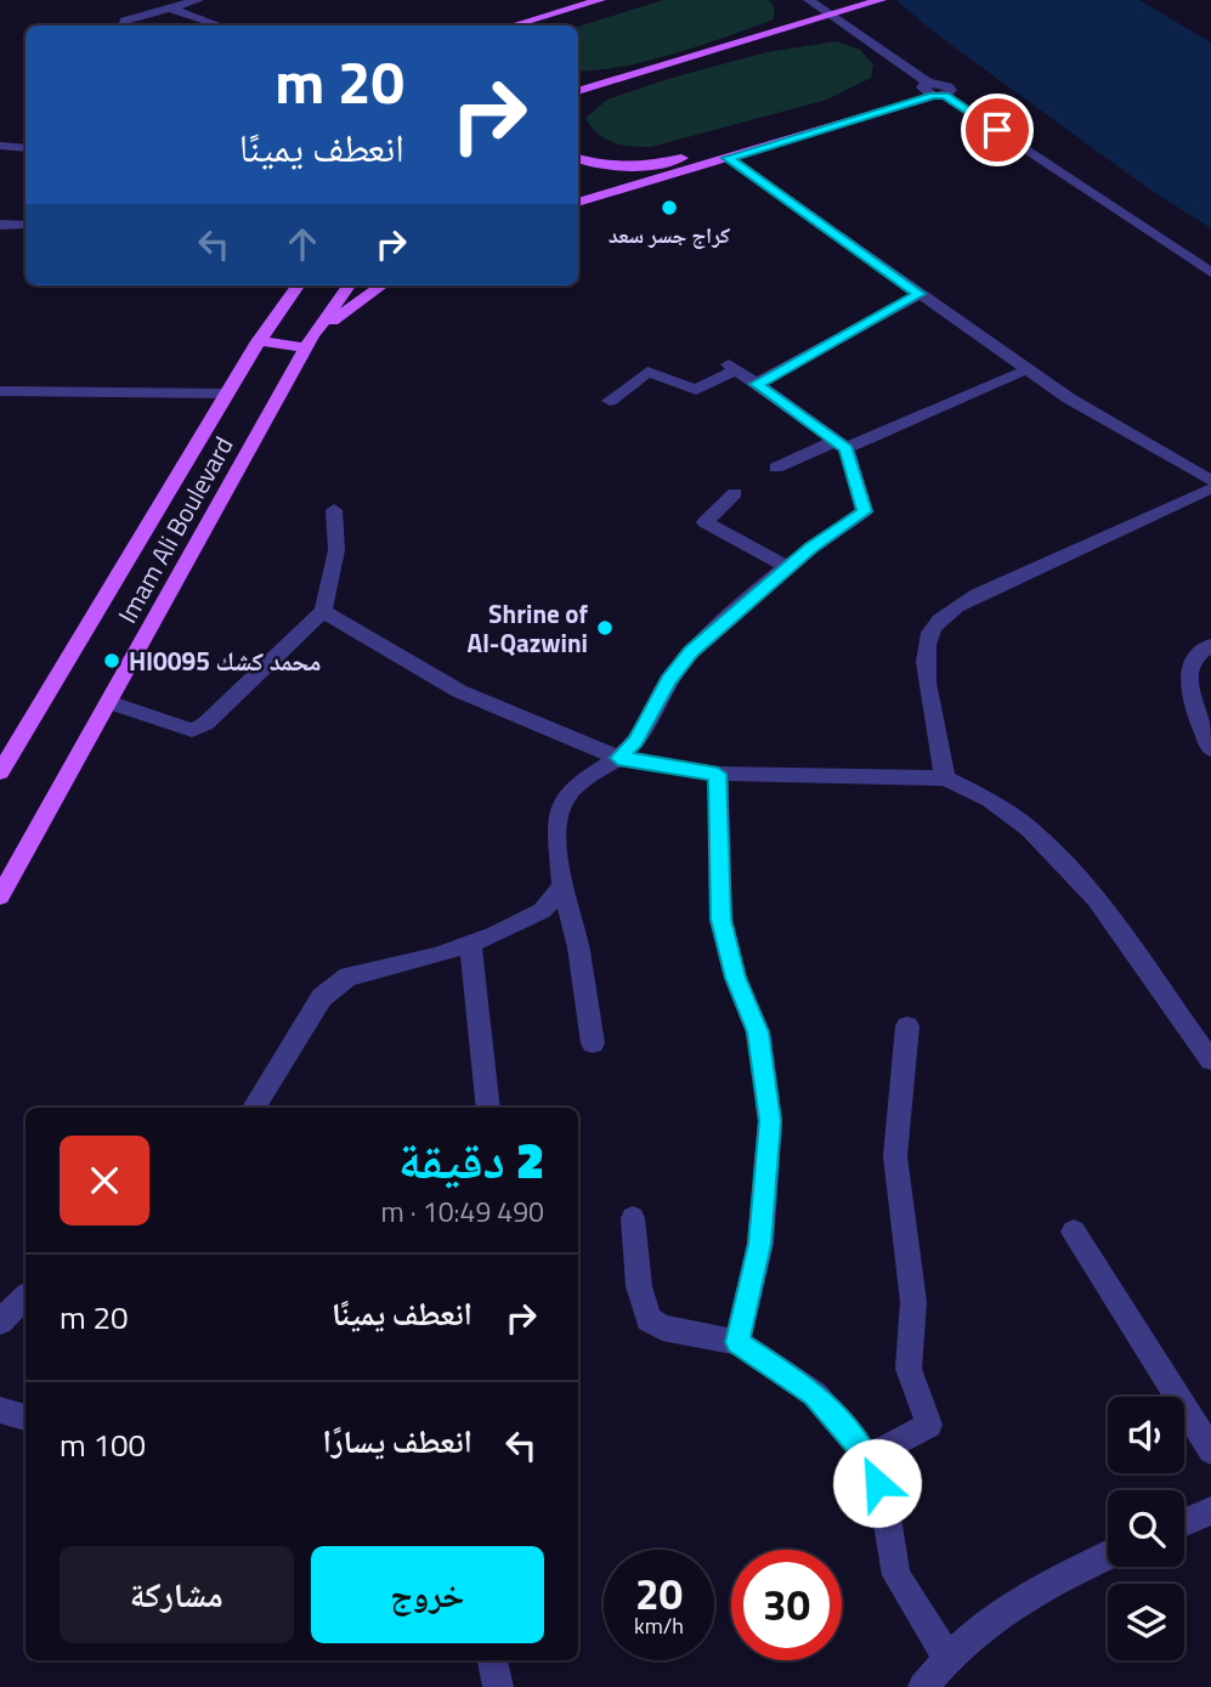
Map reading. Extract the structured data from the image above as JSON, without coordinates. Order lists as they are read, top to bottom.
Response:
{
  "streets": {
    "main road": ["Imam Ali Boulevard"]
  },
  "places": ["كراج جسر سعد", "Shrine of Al-Qazwini", "Hl0095 محمد كشك"],
  "page": {
    "turn": ["20 m", "انعطف يمينًا"],
    "heading": ["2 دقيقة", "490 m · 10:49"],
    "list": [
      {
        "name": "انعطف يمينًا",
        "value": "20 m"
      },
      {
        "name": "انعطف يسارًا",
        "value": "100 m"
      }
    ],
    "buttons": ["خروج", "مشاركة"],
    "speed": "20 km/h",
    "limit": "30"
  }
}
